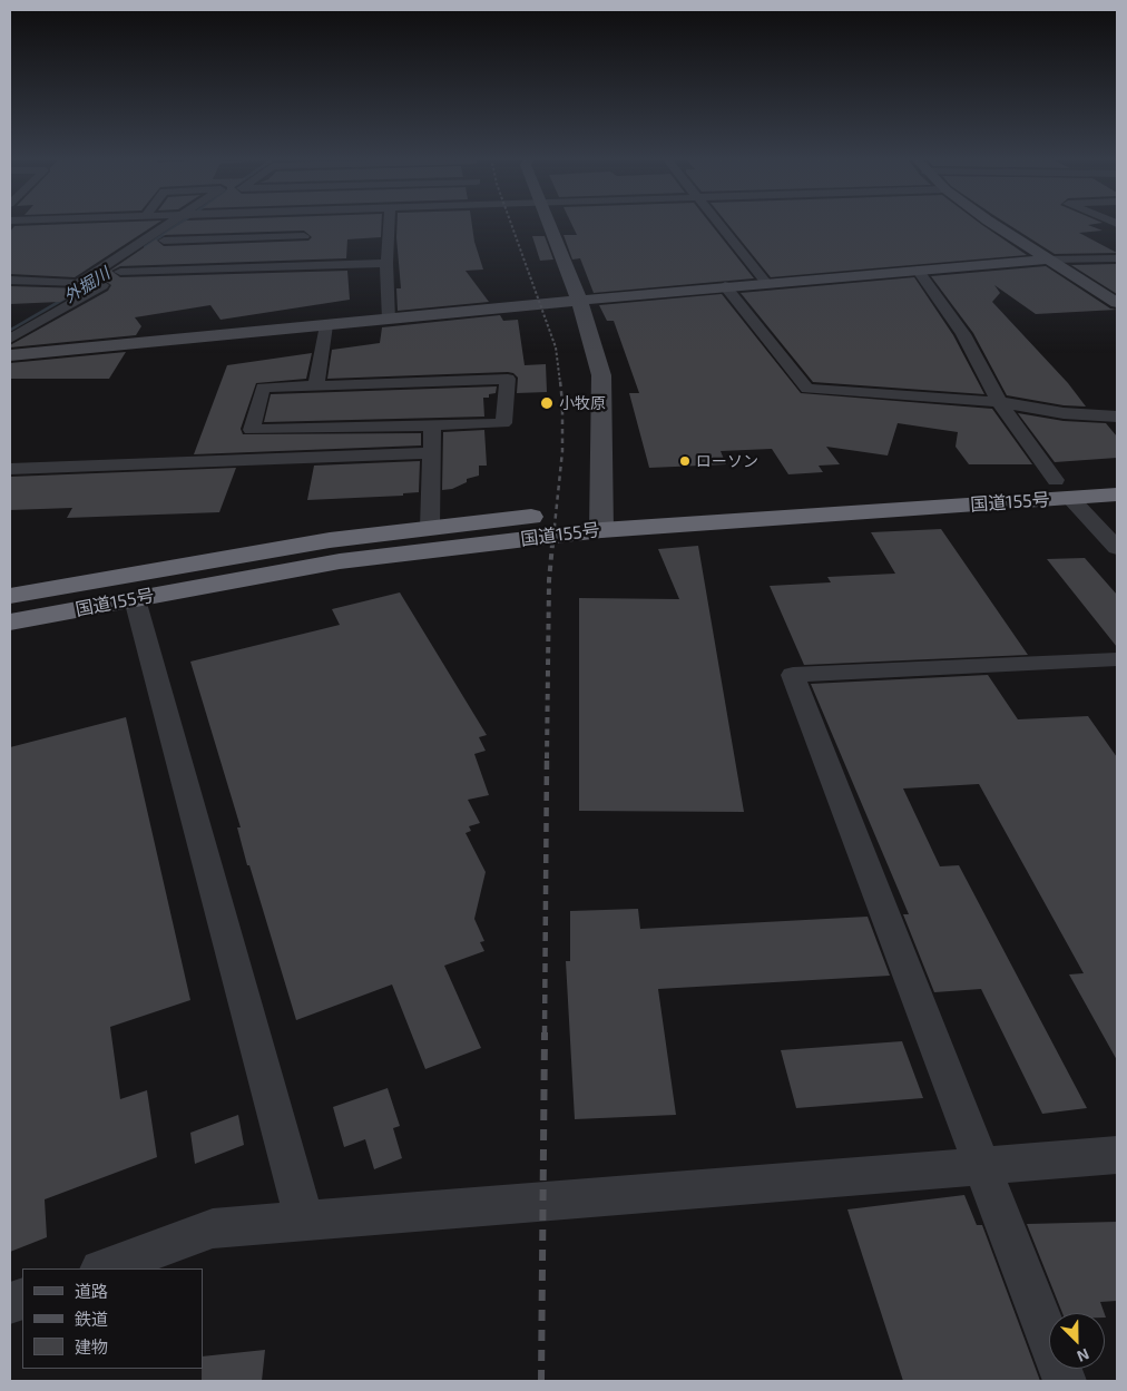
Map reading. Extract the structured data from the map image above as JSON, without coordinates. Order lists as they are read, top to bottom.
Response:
{
  "streets": {
    "highway": ["国道155号"]
  },
  "water": ["外掘川"],
  "places": ["小牧原", "ローソン"],
  "legend": ["道路", "鉄道", "建物"],
  "north": "bottom right"
}
